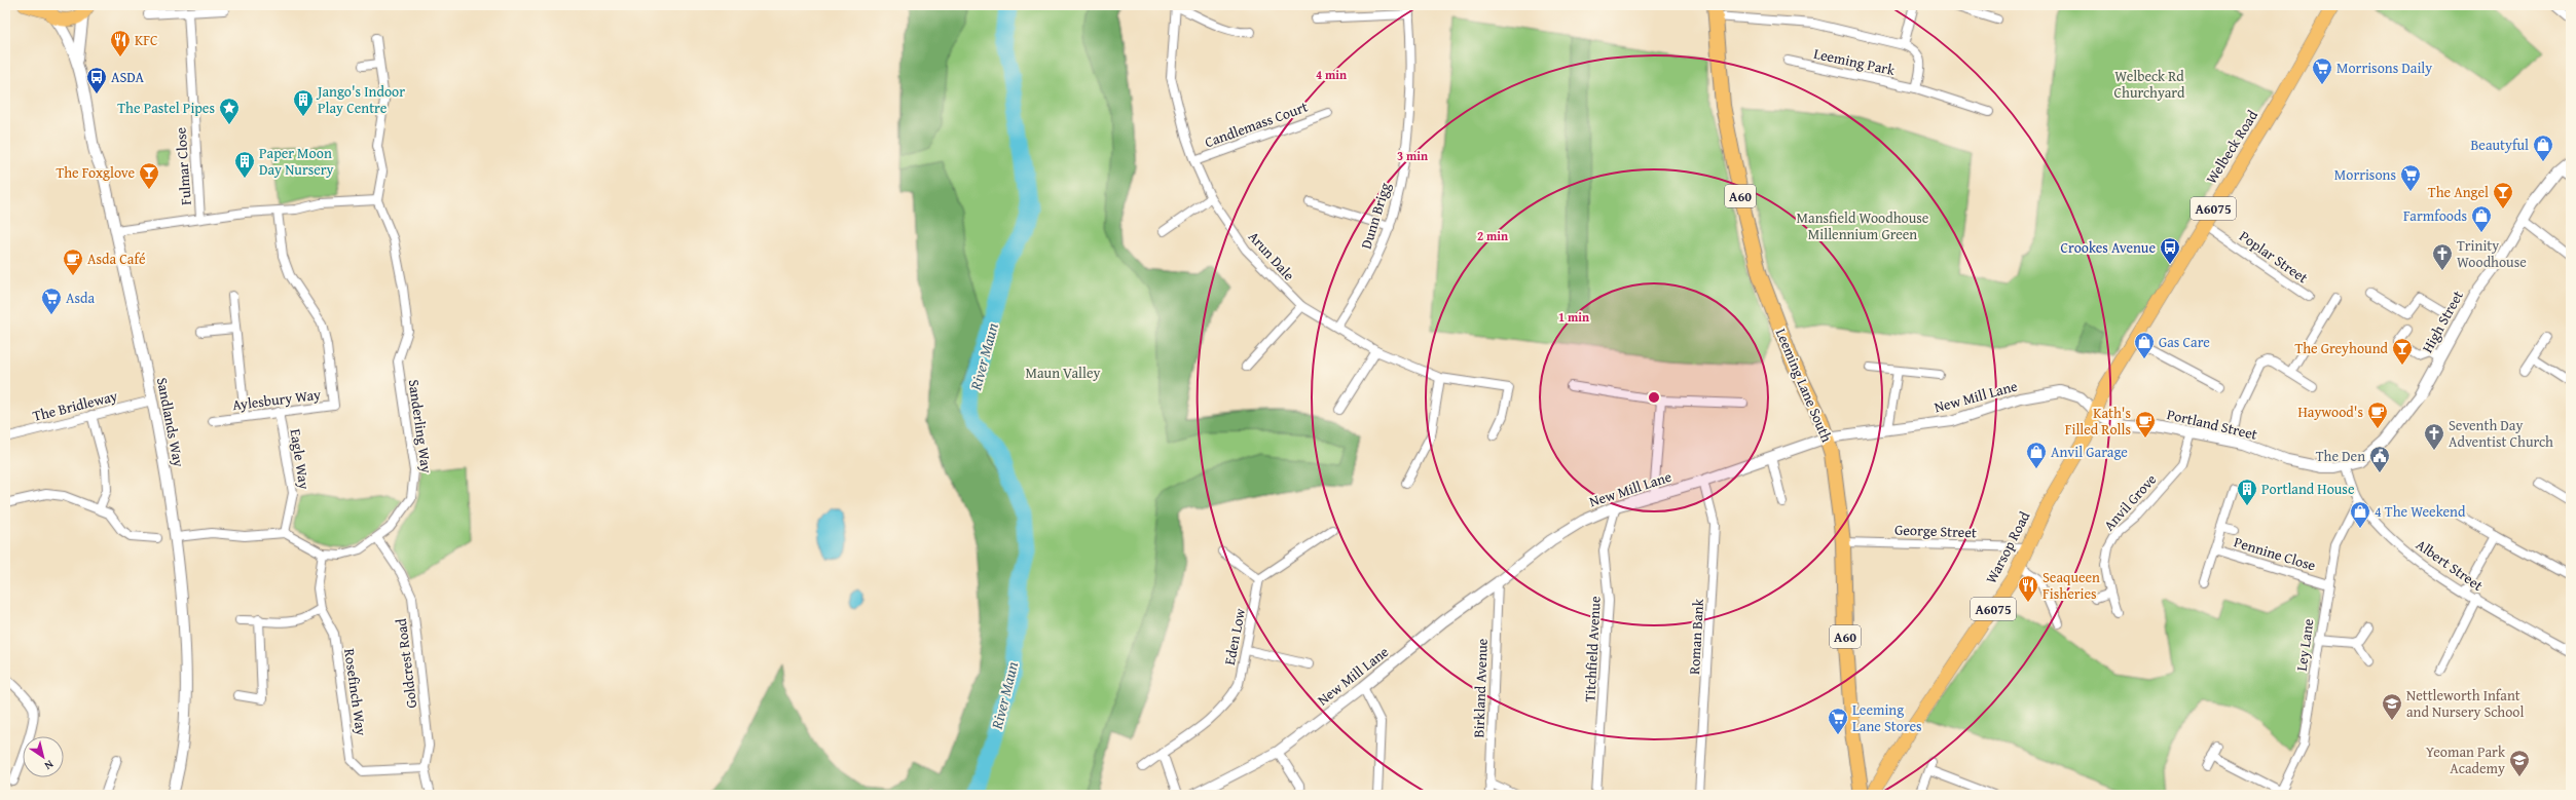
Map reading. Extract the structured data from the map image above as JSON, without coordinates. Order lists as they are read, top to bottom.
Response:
{
  "streets": {
    "highway": ["A60", "Leeming Lane South"],
    "main road": ["Welbeck Road", "A6075", "Warsop Road"],
    "street": [
      "Leeming Park",
      "Candlemass Court",
      "Fulmar Close",
      "Dunn Brigg",
      "Arun Dale",
      "Poplar Street",
      "High Street",
      "New Mill Lane",
      "Aylesbury Way",
      "The Bridleway",
      "Sandlands Way",
      "Portland Street",
      "Sanderling Way",
      "Eagle Way",
      "Anvil Grove",
      "George Street",
      "Pennine Close",
      "Albert Street",
      "Eden Low",
      "Roman Bank",
      "Ley Lane",
      "Titchfield Avenue",
      "Goldcrest Road",
      "Birkland Avenue",
      "Rosefinch Way"
    ]
  },
  "crossings": [
    ["Candlemass Court", "Arun Dale"],
    ["Welbeck Road", "Poplar Street"],
    ["Welbeck Road", "New Mill Lane"],
    ["Welbeck Road", "Portland Street"],
    ["Welbeck Road", "Warsop Road"],
    ["Dunn Brigg", "Arun Dale"],
    ["High Street", "Portland Street"],
    ["High Street", "Albert Street"],
    ["Leeming Lane South", "New Mill Lane"],
    ["Leeming Lane South", "George Street"],
    ["New Mill Lane", "Portland Street"],
    ["New Mill Lane", "Warsop Road"],
    ["New Mill Lane", "Roman Bank"],
    ["New Mill Lane", "Titchfield Avenue"],
    ["New Mill Lane", "Birkland Avenue"],
    ["Aylesbury Way", "Eagle Way"],
    ["The Bridleway", "Sandlands Way"],
    ["Portland Street", "Anvil Grove"],
    ["Portland Street", "Warsop Road"],
    ["Portland Street", "Albert Street"],
    ["Sanderling Way", "Eagle Way"],
    ["Sanderling Way", "Goldcrest Road"],
    ["Sanderling Way", "Rosefinch Way"],
    ["George Street", "Warsop Road"],
    ["Pennine Close", "Ley Lane"],
    ["Albert Street", "Ley Lane"],
    ["Goldcrest Road", "Rosefinch Way"]
  ],
  "water": ["River Maun"],
  "parks": ["Welbeck Rd Churchyard", "Mansfield Woodhouse Millennium Green", "Maun Valley"],
  "places": {
    "restaurant": ["KFC", "Seaqueen Fisheries"],
    "supermarket": [
      "Morrisons Daily",
      "Morrisons",
      "Asda",
      "Leeming Lane Stores"
    ],
    "bus stop": ["ASDA", "Crookes Avenue"],
    "building": ["Jango's Indoor Play Centre", "Paper Moon Day Nursery", "Portland House"],
    "place": ["The Pastel Pipes"],
    "shop": [
      "Beautyful",
      "Farmfoods",
      "Gas Care",
      "Anvil Garage",
      "4 The Weekend"
    ],
    "bar": ["The Foxglove", "The Angel", "The Greyhound"],
    "church": ["Trinity Woodhouse", "Seventh Day Adventist Church"],
    "cafe": ["Asda Café", "Haywood's", "Kath's Filled Rolls"],
    "public building": ["The Den"],
    "school or university": ["Nettleworth Infant and Nursery School", "Yeoman Park Academy"]
  },
  "north": "bottom right",
  "rings": [
    "4 min",
    "3 min",
    "2 min",
    "1 min"
  ]
}
